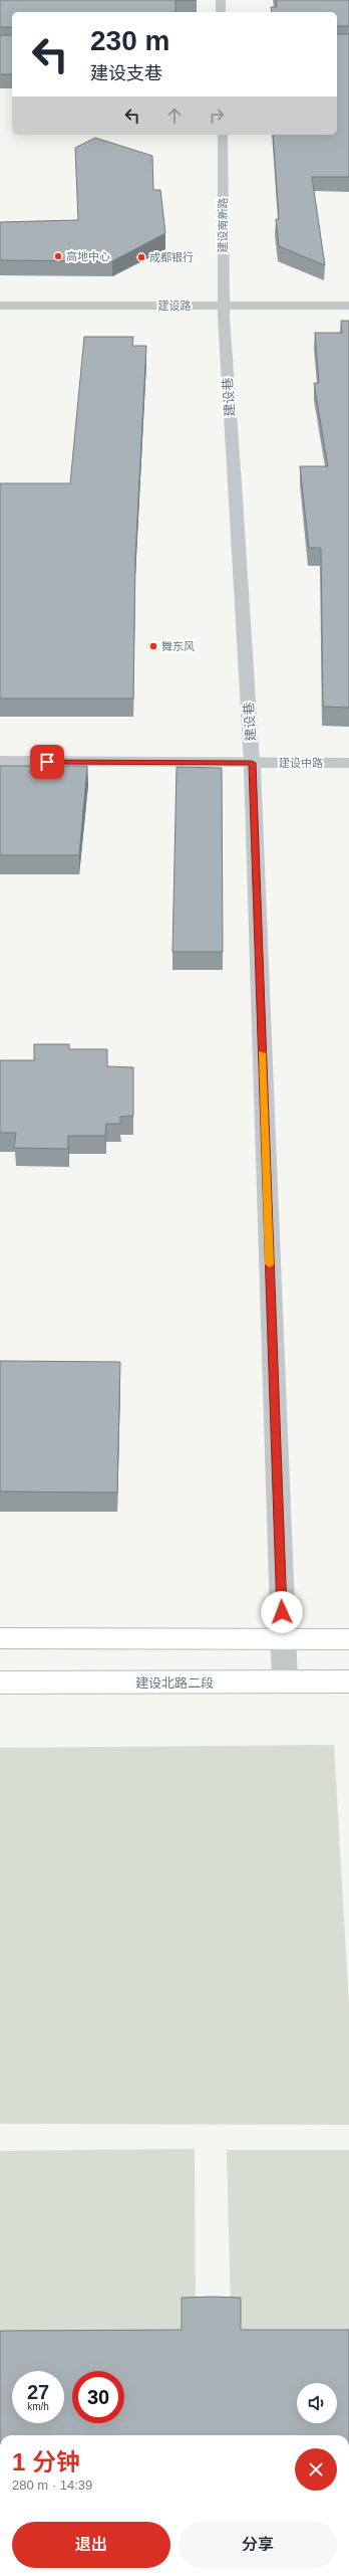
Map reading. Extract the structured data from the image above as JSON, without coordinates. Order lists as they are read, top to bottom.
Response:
{
  "streets": {
    "main road": ["建设北路二段"],
    "street": [
      "建设南新路",
      "建设路",
      "建设巷",
      "建设中路"
    ]
  },
  "crossings": [
    ["建设南新路", "建设路"],
    ["建设南新路", "建设巷"],
    ["建设路", "建设巷"],
    ["建设巷", "建设中路"],
    ["建设巷", "建设北路二段"]
  ],
  "places": ["高地中心", "成都银行", "舞东风"],
  "page": {
    "turn": ["230 m", "建设支巷"],
    "speed": "27 km/h",
    "limit": "30",
    "heading": ["1 分钟", "280 m · 14:39"],
    "buttons": ["退出", "分享"]
  }
}
